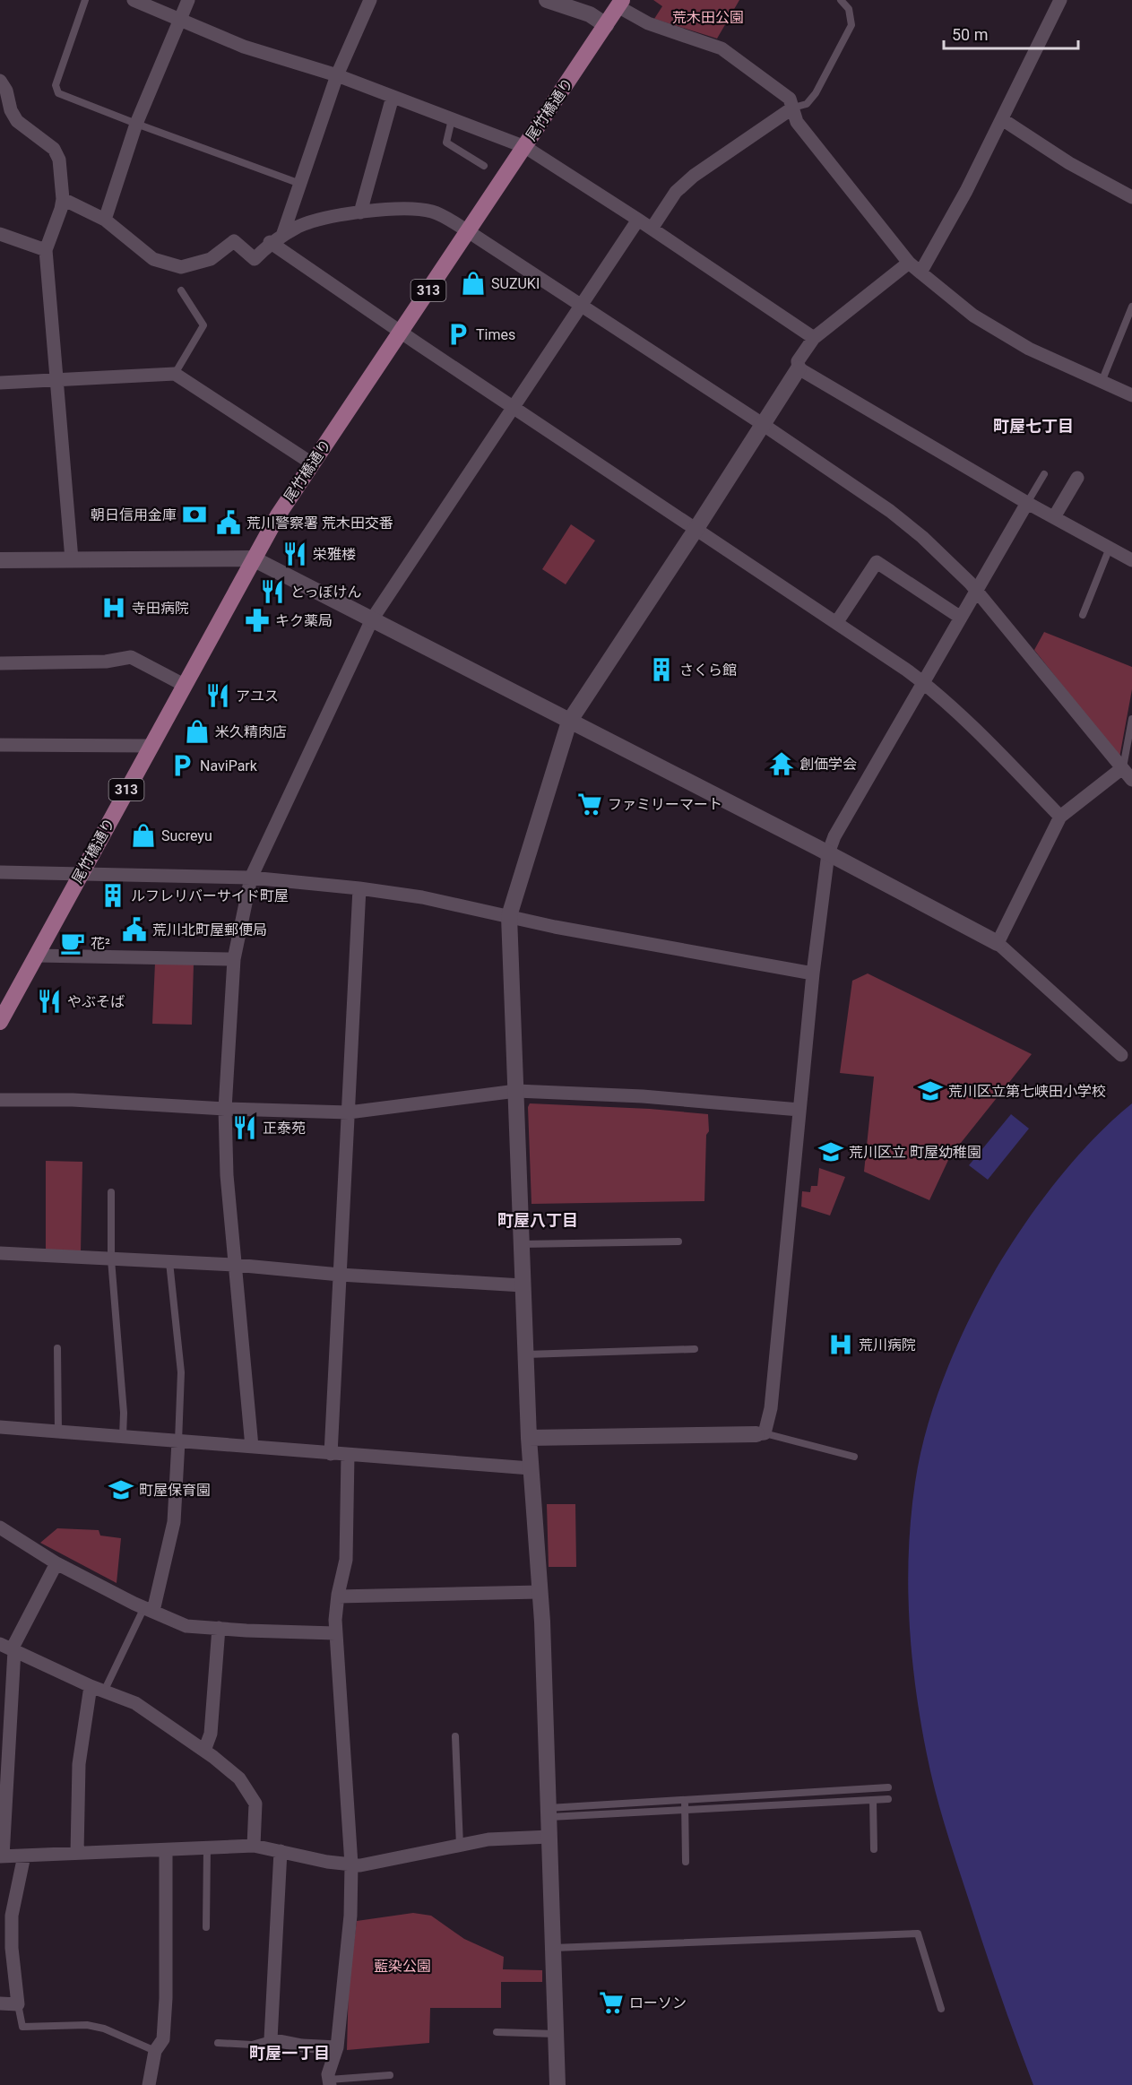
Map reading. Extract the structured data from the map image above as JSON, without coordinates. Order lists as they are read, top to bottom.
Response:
{
  "streets": {
    "main road": ["尾竹橋通り", "313"]
  },
  "districts": ["町屋七丁目", "町屋八丁目", "町屋一丁目"],
  "parks": ["荒木田公園", "藍染公園"],
  "places": {
    "shop": ["SUZUKI", "米久精肉店", "Sucreyu"],
    "parking": ["Times", "NaviPark"],
    "bank": ["朝日信用金庫"],
    "public building": ["荒川警察署 荒木田交番", "荒川北町屋郵便局"],
    "restaurant": [
      "栄雅楼",
      "とっぽけん",
      "アユス",
      "やぶそば",
      "正泰苑"
    ],
    "hospital": ["寺田病院", "荒川病院"],
    "pharmacy": ["キク薬局"],
    "building": ["さくら館", "ルフレリバーサイド町屋"],
    "temple": ["創価学会"],
    "supermarket": ["ファミリーマート", "ローソン"],
    "cafe": ["花²"],
    "school or university": ["荒川区立第七峡田小学校", "荒川区立 町屋幼稚園", "町屋保育園"]
  },
  "scale_bar": "50 m"
}
